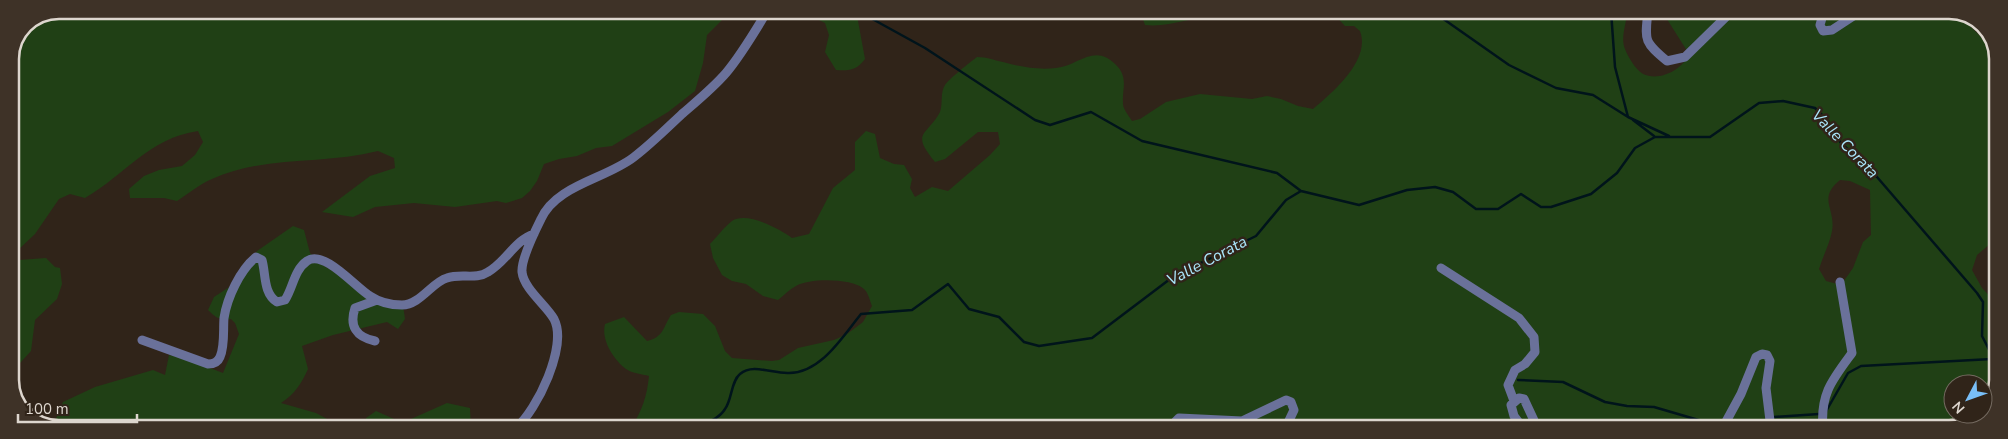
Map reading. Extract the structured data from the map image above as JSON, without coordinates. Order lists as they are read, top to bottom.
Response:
{
  "water": ["Valle Corata"],
  "scale_bar": "100 m",
  "north": "bottom left"
}
